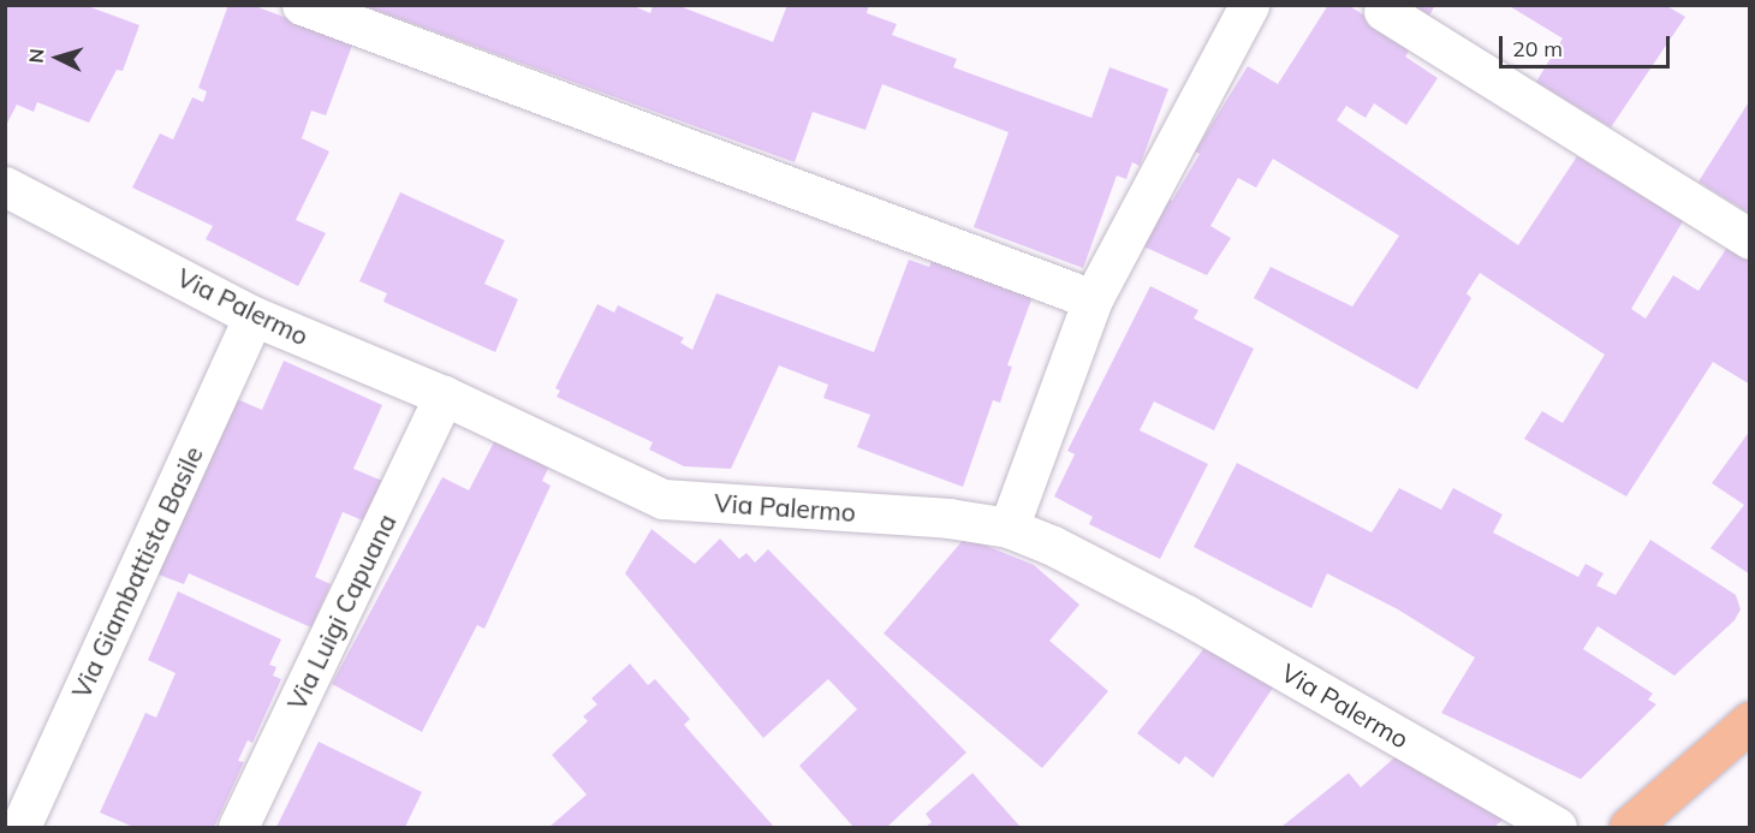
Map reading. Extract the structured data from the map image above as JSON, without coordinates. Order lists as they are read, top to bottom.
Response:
{
  "streets": {
    "street": ["Via Palermo", "Via Giambattista Basile", "Via Luigi Capuana"]
  },
  "crossings": [
    ["Via Palermo", "Via Giambattista Basile"],
    ["Via Palermo", "Via Luigi Capuana"]
  ],
  "scale_bar": "20 m",
  "north": "left"
}
